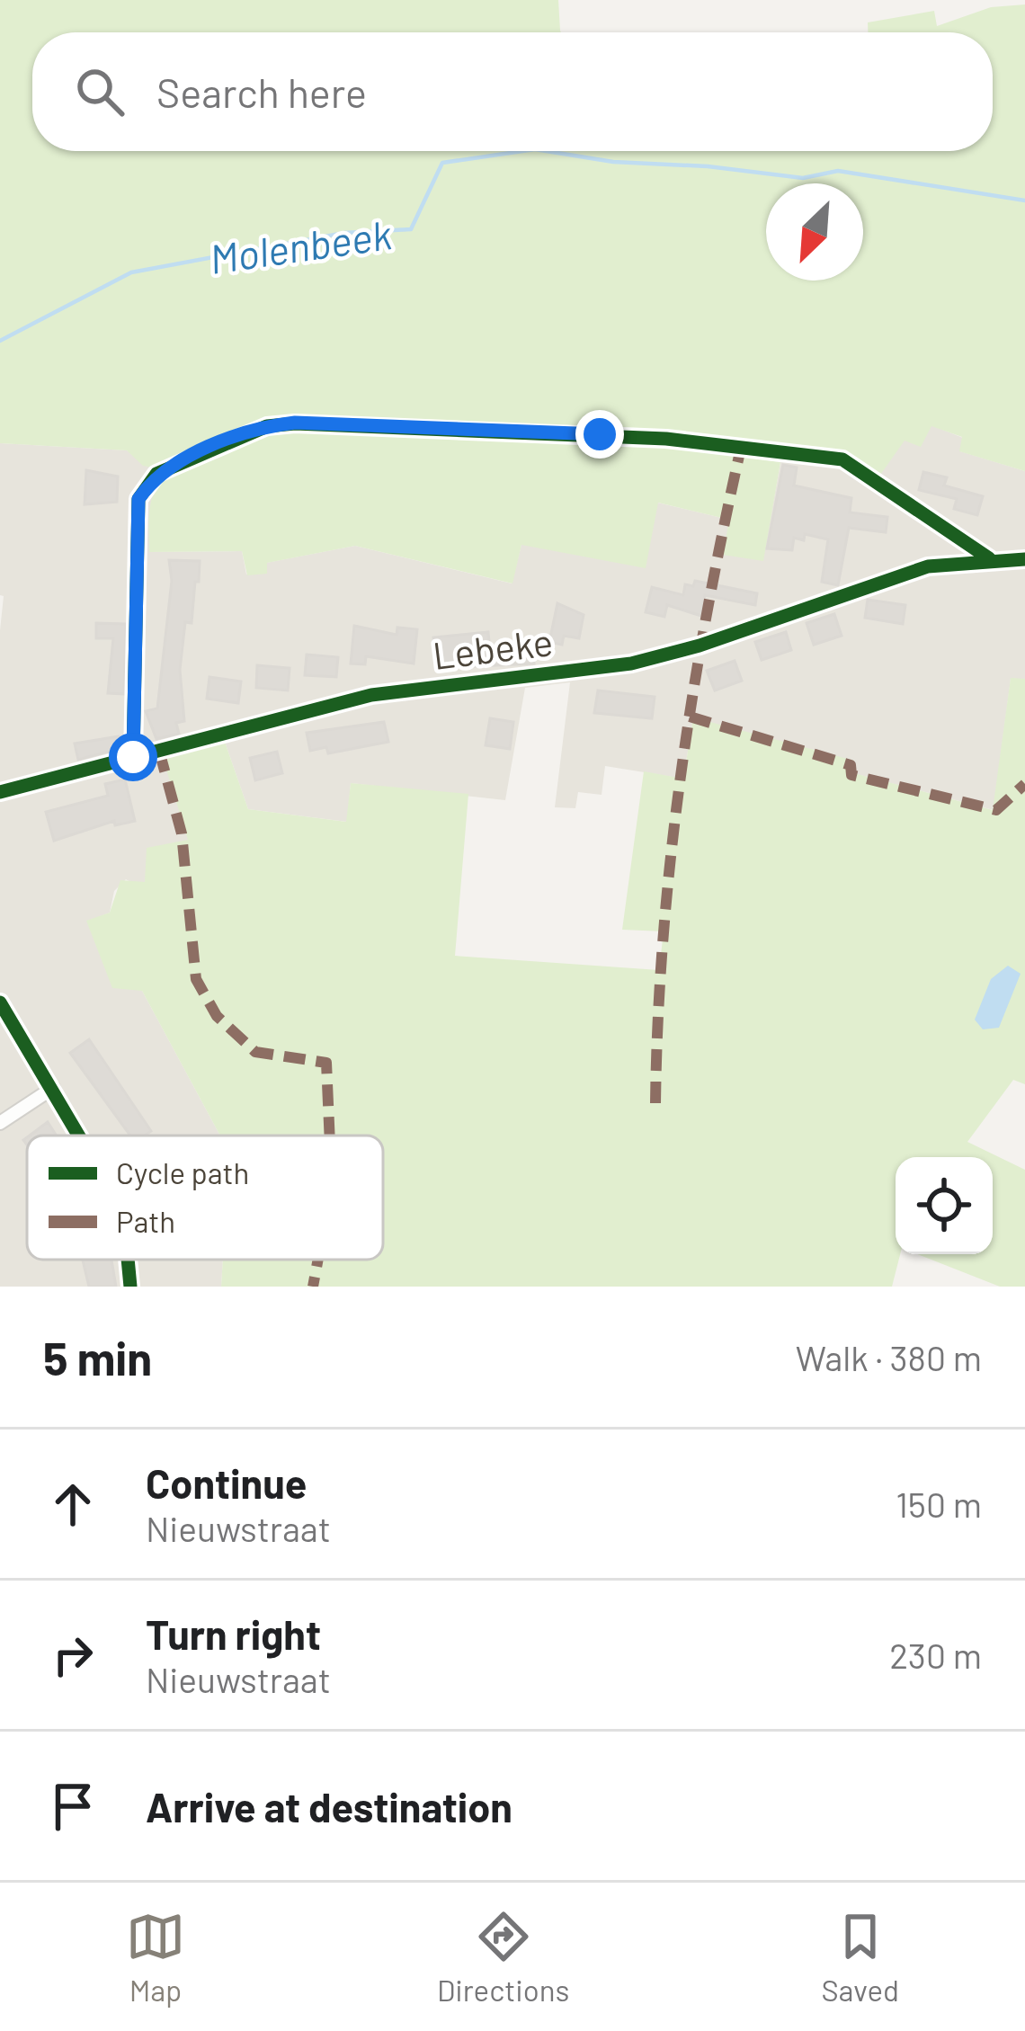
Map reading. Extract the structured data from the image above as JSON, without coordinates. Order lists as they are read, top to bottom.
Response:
{
  "streets": {
    "street": ["Lebeke"]
  },
  "water": ["Molenbeek"],
  "legend": ["Cycle path", "Path"],
  "north": "bottom left",
  "page": {
    "search": "Search here",
    "heading": ["5 min", "Walk · 380 m"],
    "list": [
      ["Continue", "Nieuwstraat", "150 m"],
      ["Turn right", "Nieuwstraat", "230 m"],
      "Arrive at destination"
    ],
    "nav": ["Map", "Directions", "Saved"]
  }
}
